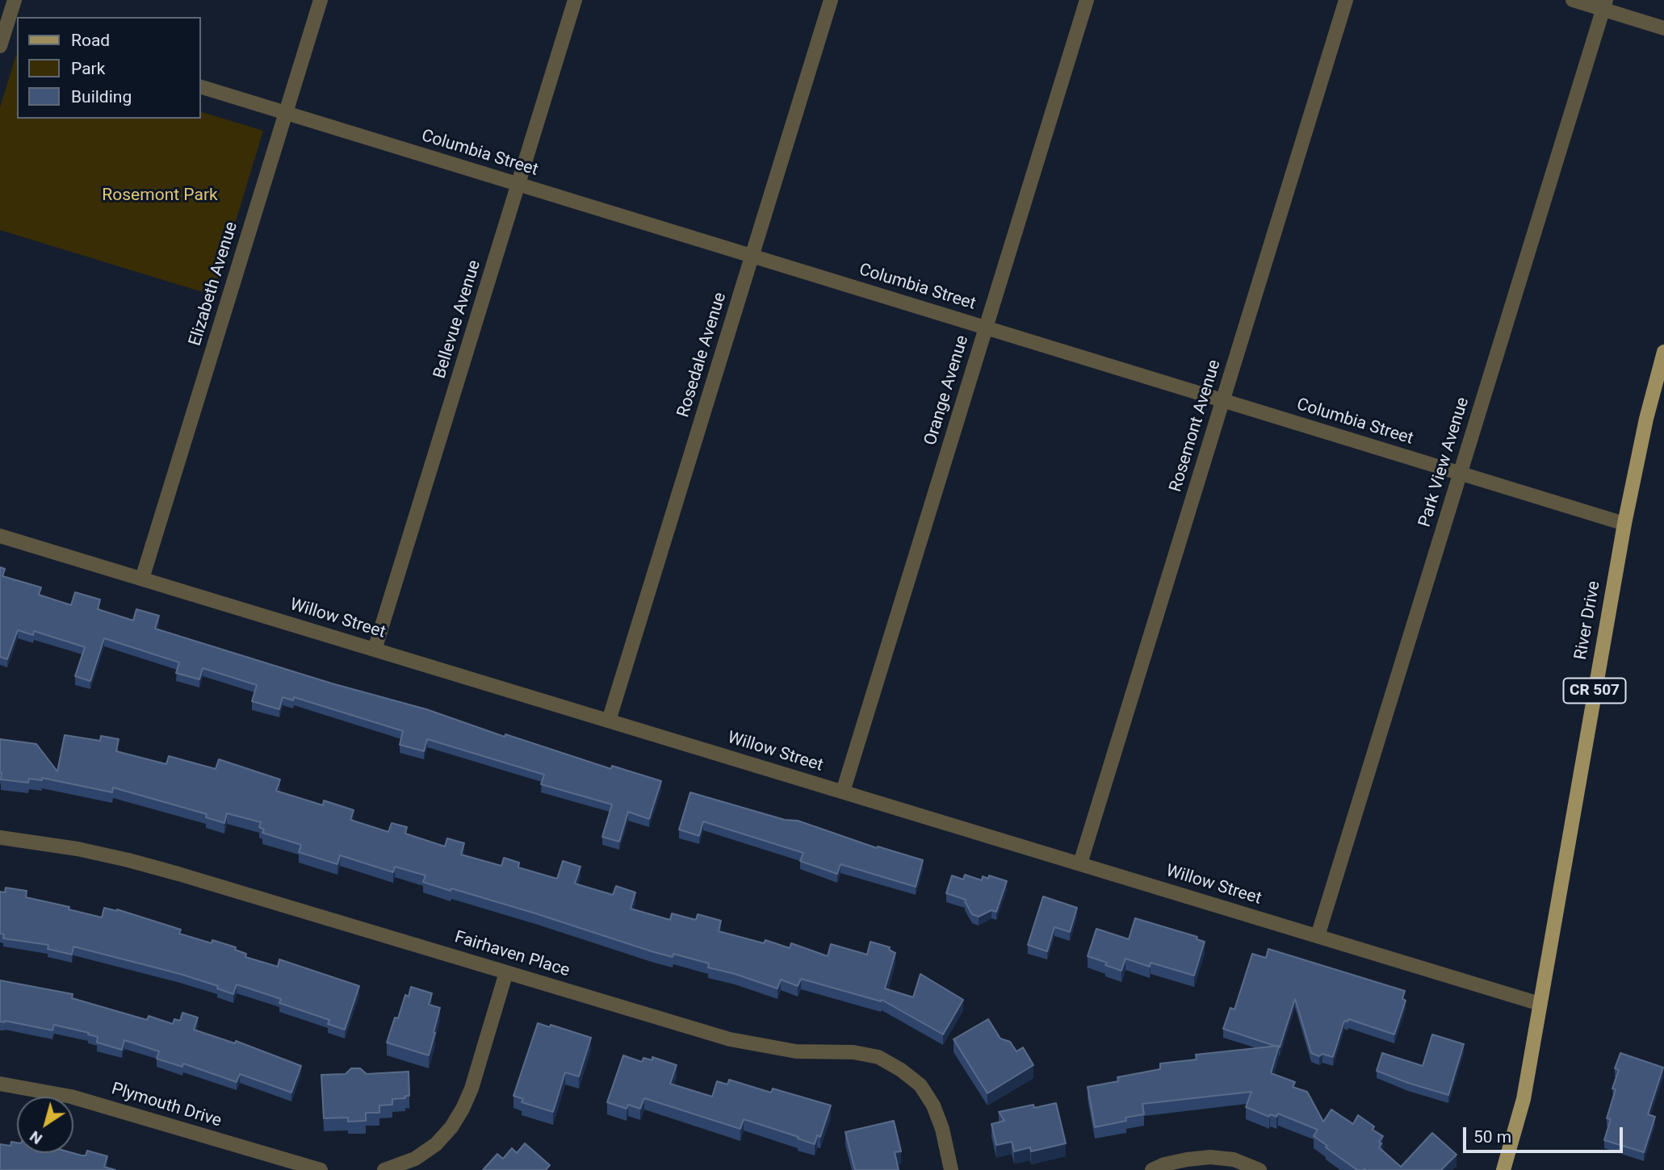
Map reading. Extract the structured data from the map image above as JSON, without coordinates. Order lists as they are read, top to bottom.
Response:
{
  "streets": {
    "main road": ["River Drive", "CR 507"],
    "street": [
      "Columbia Street",
      "Elizabeth Avenue",
      "Bellevue Avenue",
      "Rosedale Avenue",
      "Orange Avenue",
      "Rosemont Avenue",
      "Park View Avenue",
      "Willow Street",
      "Fairhaven Place",
      "Plymouth Drive"
    ]
  },
  "crossings": [
    ["Columbia Street", "Elizabeth Avenue"],
    ["Columbia Street", "Bellevue Avenue"],
    ["Columbia Street", "Rosedale Avenue"],
    ["Columbia Street", "Orange Avenue"],
    ["Columbia Street", "Rosemont Avenue"],
    ["Columbia Street", "Park View Avenue"],
    ["Columbia Street", "River Drive"],
    ["Elizabeth Avenue", "Willow Street"],
    ["Bellevue Avenue", "Willow Street"],
    ["Rosedale Avenue", "Willow Street"],
    ["Orange Avenue", "Willow Street"],
    ["Rosemont Avenue", "Willow Street"],
    ["Park View Avenue", "Willow Street"],
    ["Willow Street", "River Drive"]
  ],
  "parks": ["Rosemont Park"],
  "legend": ["Road", "Park", "Building"],
  "scale_bar": "50 m",
  "north": "bottom left"
}
